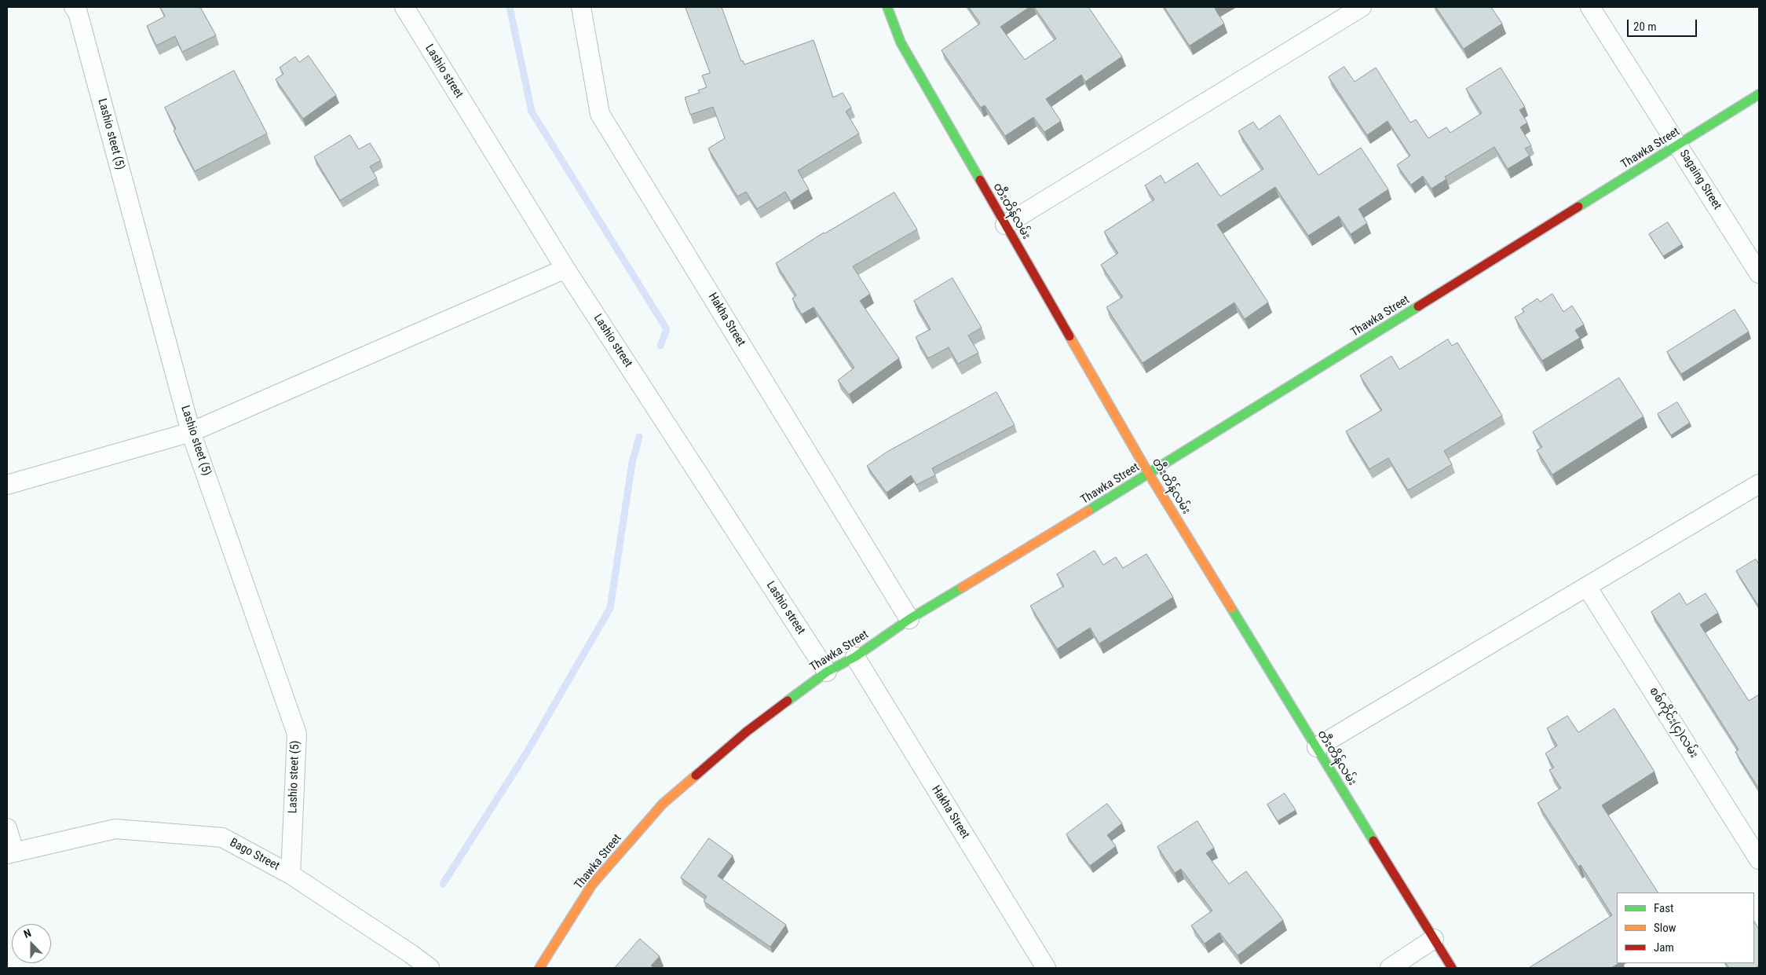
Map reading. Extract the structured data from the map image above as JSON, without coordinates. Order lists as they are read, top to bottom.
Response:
{
  "streets": {
    "street": [
      "Lashio street",
      "Lashio steet (5)",
      "Thawka Street",
      "Sagaing Street",
      "တီးတိန်လမ်း",
      "Hakha Street",
      "စစ်ကိုင်း(၄)လမ်း",
      "Bago Street"
    ]
  },
  "crossings": [
    ["Lashio street", "Thawka Street"],
    ["Lashio steet (5)", "Bago Street"],
    ["Thawka Street", "Sagaing Street"],
    ["Thawka Street", "တီးတိန်လမ်း"],
    ["Thawka Street", "Hakha Street"]
  ],
  "legend": ["Fast", "Slow", "Jam"],
  "scale_bar": "20 m",
  "north": "top"
}
